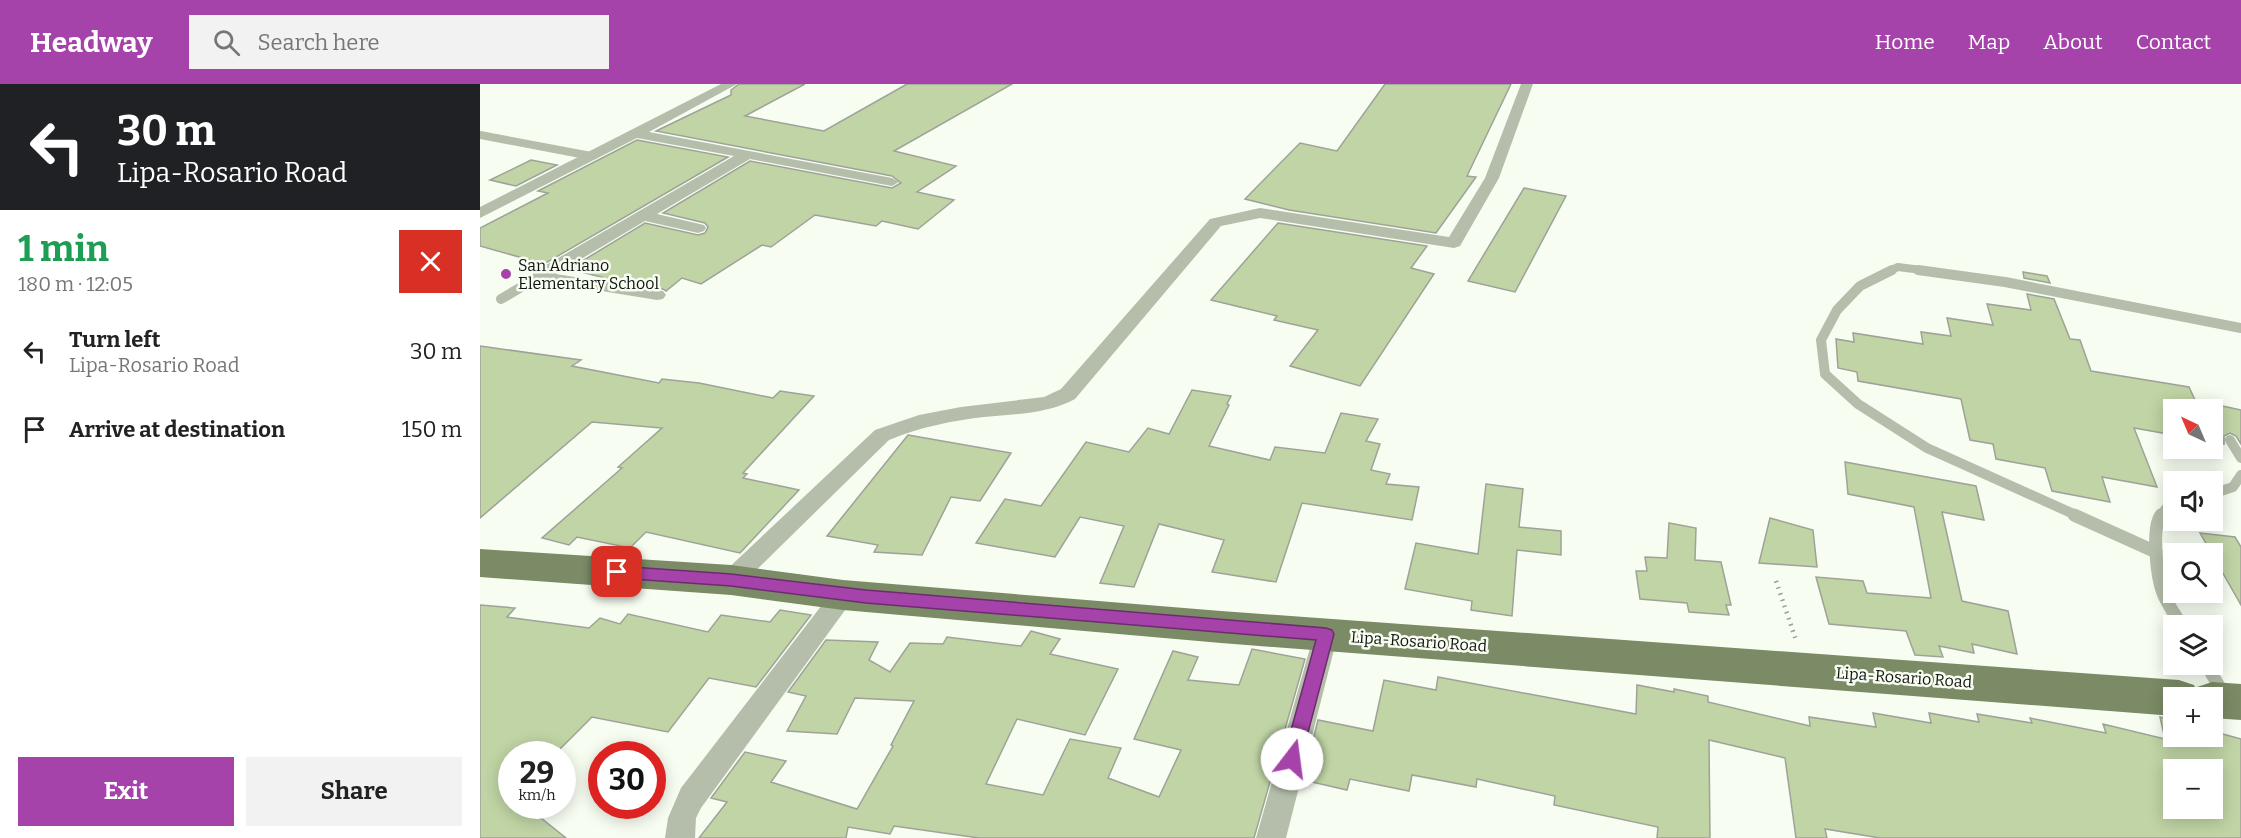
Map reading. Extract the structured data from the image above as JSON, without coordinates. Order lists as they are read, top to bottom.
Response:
{
  "streets": {
    "main road": ["Lipa-Rosario Road"]
  },
  "places": ["San Adriano Elementary School"],
  "north": "top left",
  "page": {
    "header": "Headway",
    "search": "Search here",
    "nav": [
      "Home",
      "Map",
      "About",
      "Contact"
    ],
    "turn": ["30 m", "Lipa-Rosario Road"],
    "heading": ["1 min", "180 m · 12:05"],
    "list": [
      {
        "name": "Turn left",
        "note": "Lipa-Rosario Road",
        "value": "30 m"
      },
      {
        "name": "Arrive at destination",
        "value": "150 m"
      }
    ],
    "map_buttons": ["+", "−"],
    "speed": "29 km/h",
    "limit": "30",
    "buttons": ["Exit", "Share"]
  }
}
